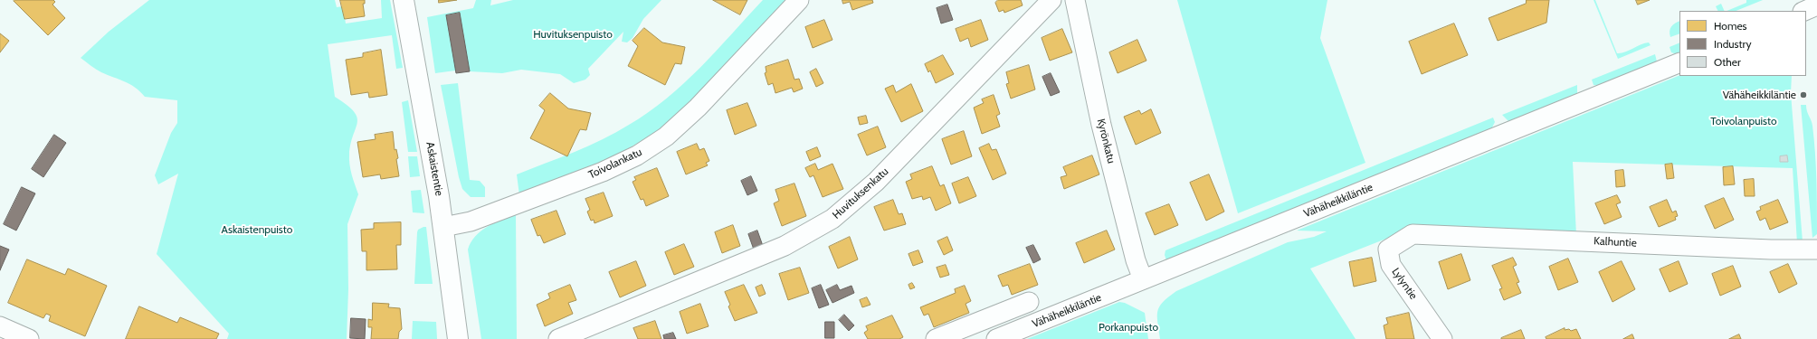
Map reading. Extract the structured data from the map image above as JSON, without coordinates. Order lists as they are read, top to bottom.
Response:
{
  "streets": {
    "main road": ["Askaistentie"],
    "street": [
      "Kyrönkatu",
      "Toivolankatu",
      "Huvituksenkatu",
      "Vähäheikkiläntie",
      "Kalhuntie",
      "Lylyntie"
    ]
  },
  "crossings": [
    ["Kyrönkatu", "Vähäheikkiläntie"],
    ["Toivolankatu", "Askaistentie"],
    ["Kalhuntie", "Lylyntie"]
  ],
  "parks": [
    "Huvituksenpuisto",
    "Toivolanpuisto",
    "Askaistenpuisto",
    "Porkanpuisto"
  ],
  "places": ["Vähäheikkiläntie"],
  "legend": ["Homes", "Industry", "Other"]
}
